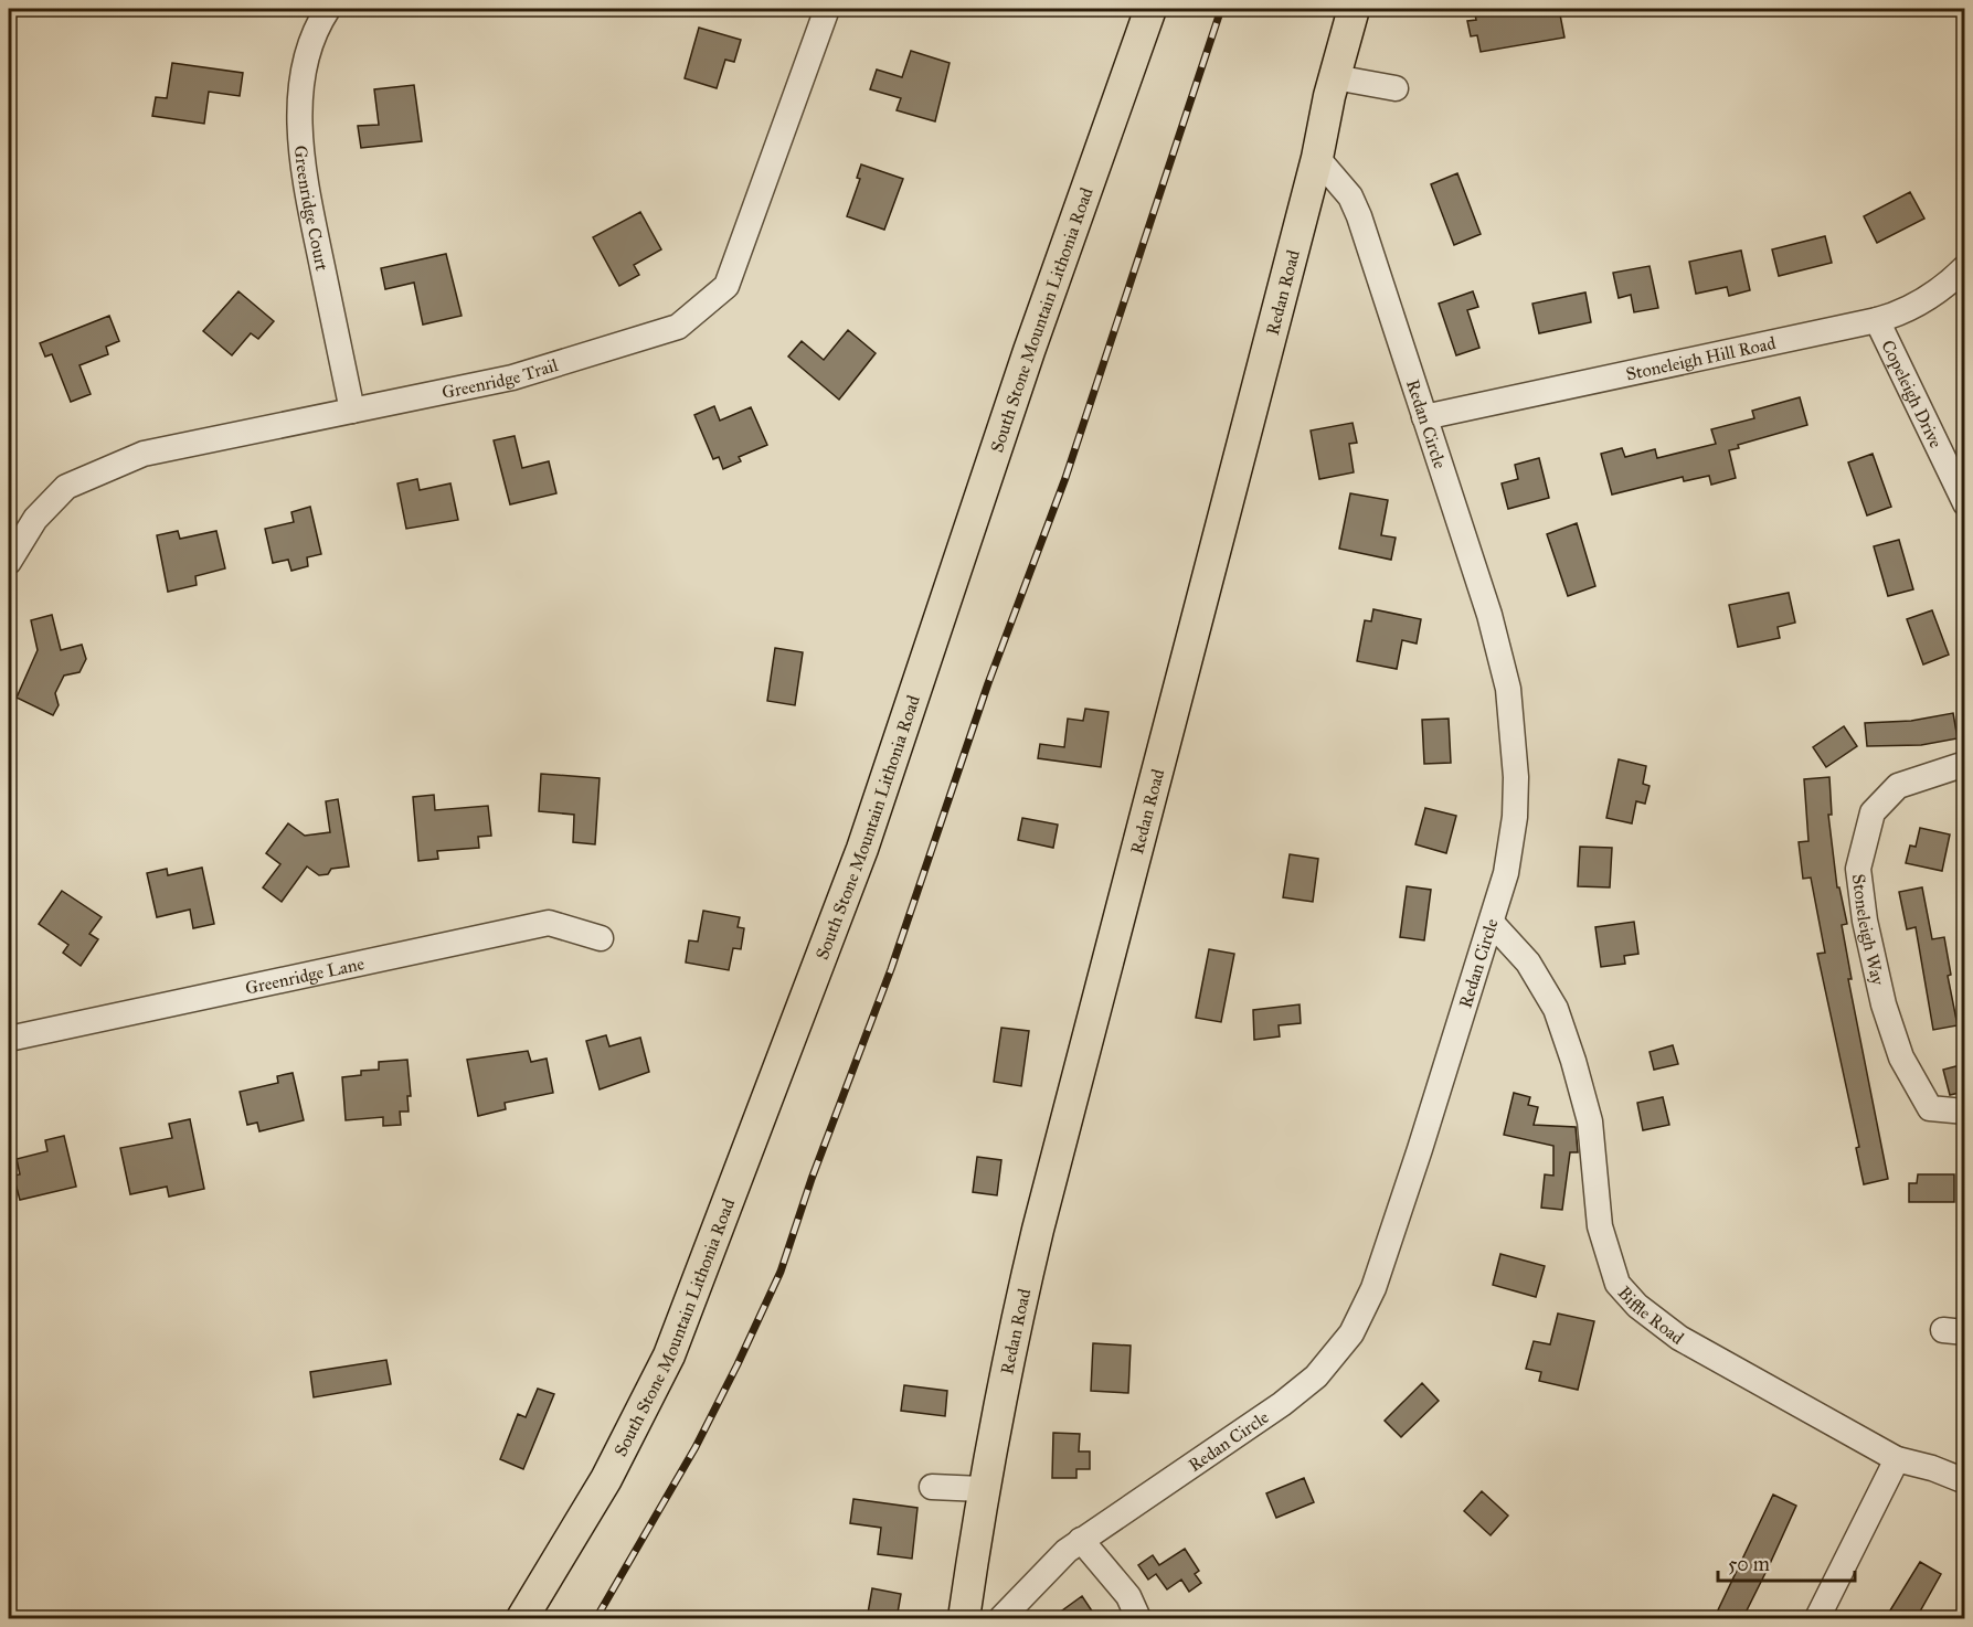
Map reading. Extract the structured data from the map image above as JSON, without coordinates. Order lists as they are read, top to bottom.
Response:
{
  "streets": {
    "main road": ["Redan Road", "South Stone Mountain Lithonia Road"],
    "street": [
      "Greenridge Court",
      "Stoneleigh Hill Road",
      "Greenridge Trail",
      "Copeleigh Drive",
      "Redan Circle",
      "Stoneleigh Way",
      "Greenridge Lane",
      "Biffle Road"
    ]
  },
  "crossings": [
    ["Greenridge Court", "Greenridge Trail"],
    ["Redan Road", "Redan Circle"],
    ["Stoneleigh Hill Road", "Copeleigh Drive"],
    ["Stoneleigh Hill Road", "Redan Circle"],
    ["Redan Circle", "Biffle Road"]
  ],
  "scale_bar": "50 m"
}
